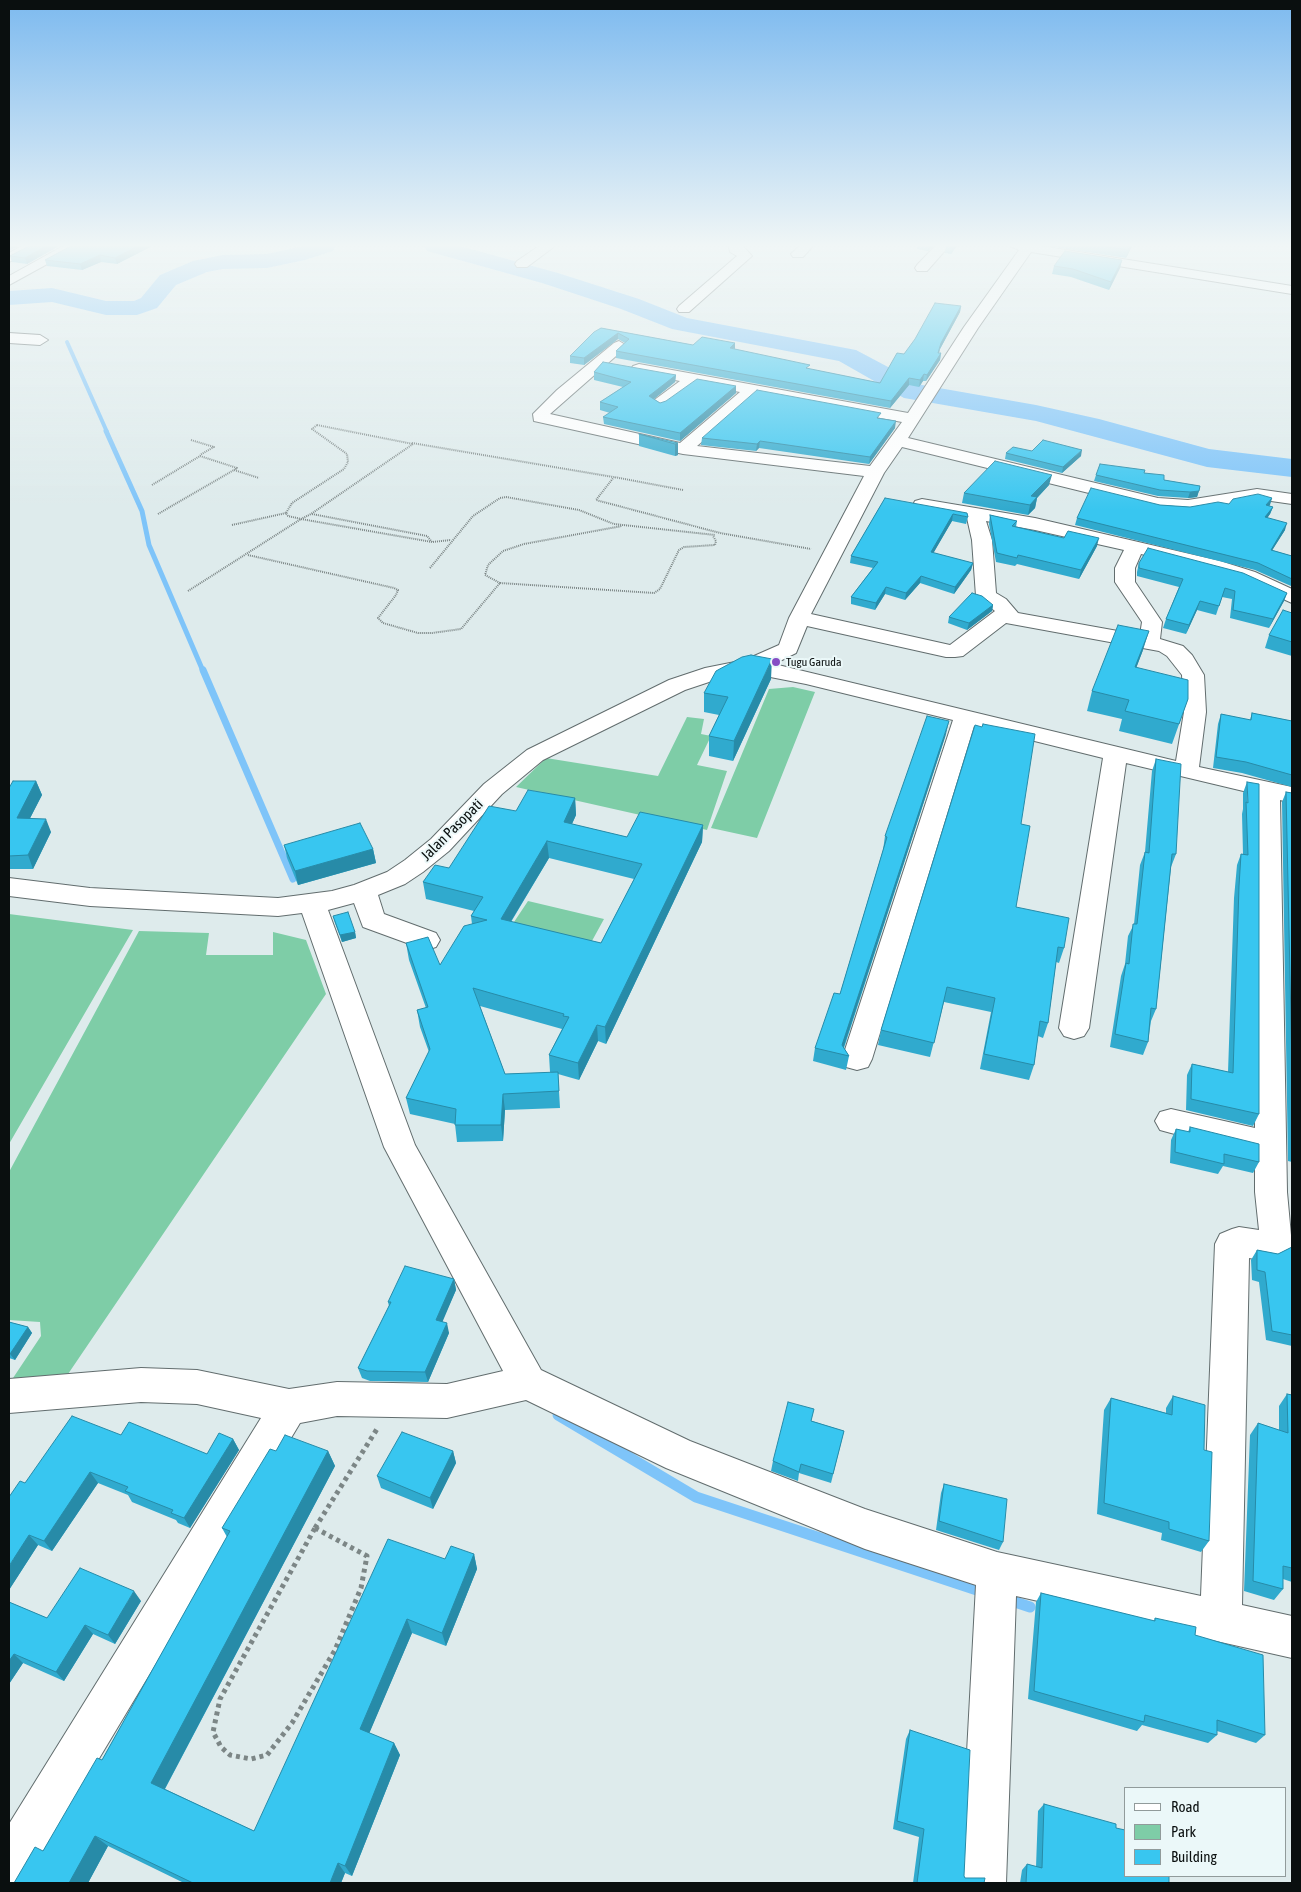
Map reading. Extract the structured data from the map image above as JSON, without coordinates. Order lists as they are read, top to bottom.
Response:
{
  "streets": {
    "street": ["Jalan Pasopati"]
  },
  "places": ["Tugu Garuda"],
  "legend": ["Road", "Park", "Building"]
}
